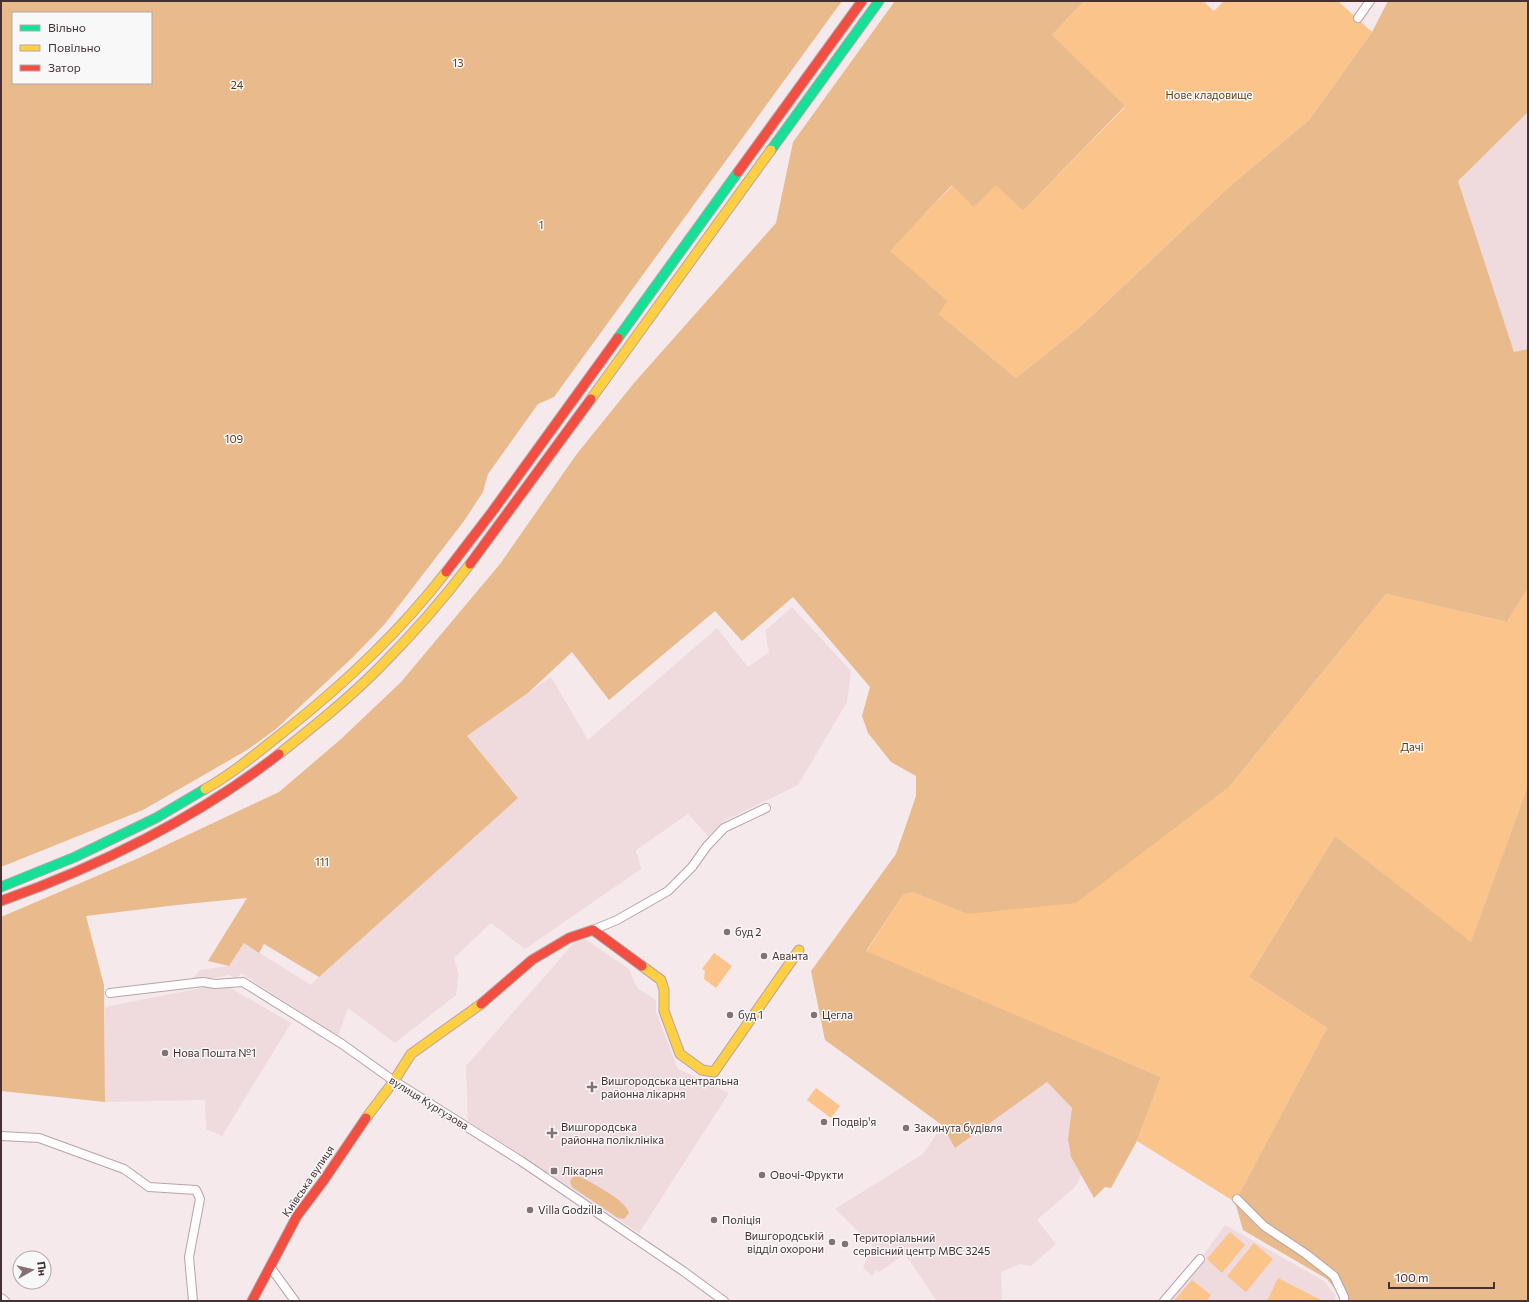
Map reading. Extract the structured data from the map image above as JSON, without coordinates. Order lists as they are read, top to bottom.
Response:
{
  "streets": {
    "main road": ["Київська вулиця"],
    "street": ["вулиця Кургузова"]
  },
  "crossings": [
    ["вулиця Кургузова", "Київська вулиця"]
  ],
  "parks": [
    "13",
    "24",
    "Нове кладовище",
    "1",
    "109",
    "Дачі",
    "111"
  ],
  "places": {
    "other": [
      "буд 2",
      "Аванта",
      "буд 1",
      "Цегла",
      "Нова Пошта №1",
      "Подвір'я",
      "Закинута будівля",
      "Овочі-Фрукти",
      "Villa Godzilla",
      "Поліція",
      "Вишгородській відділ охорони",
      "Територіальний сервісний центр МВС 3245"
    ],
    "health": ["Вишгородська центральна районна лікарня", "Вишгородська районна поліклініка"],
    "transit": ["Лікарня"]
  },
  "legend": ["Вільно", "Повільно", "Затор"],
  "scale_bar": "100 m",
  "north": "right"
}
